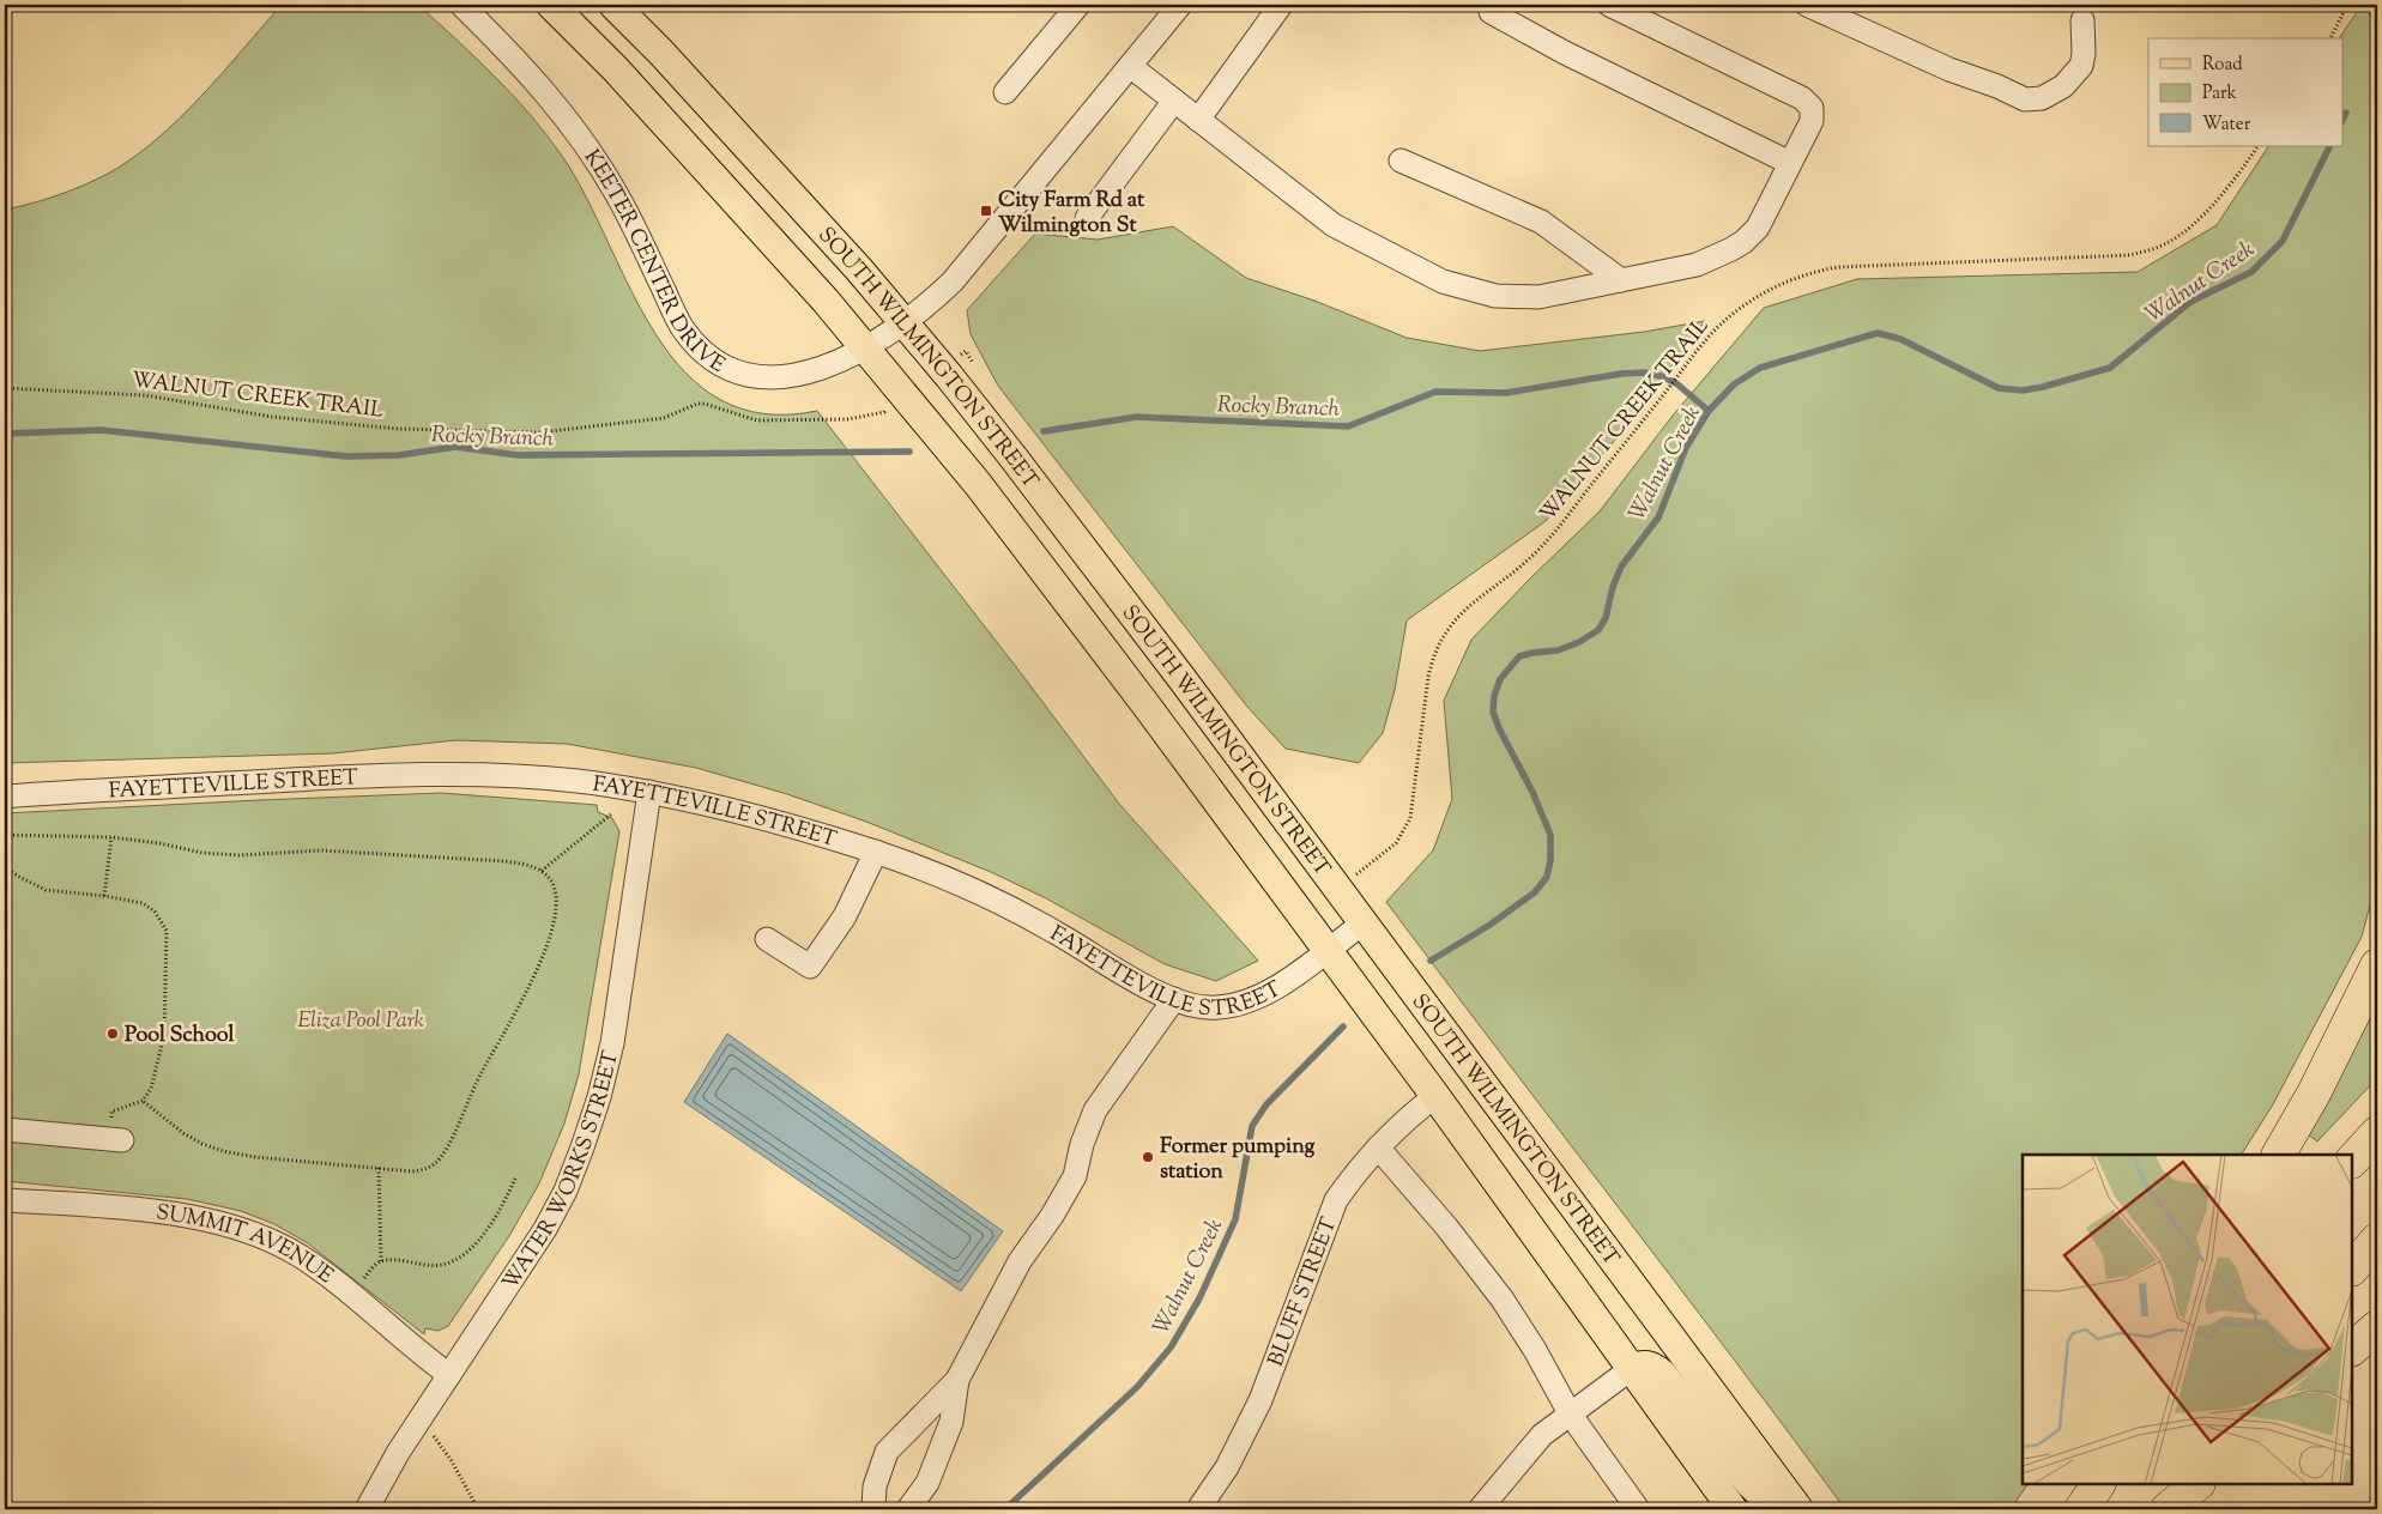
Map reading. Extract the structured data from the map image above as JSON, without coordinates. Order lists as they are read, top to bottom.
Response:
{
  "streets": {
    "main road": ["SOUTH WILMINGTON STREET"],
    "street": [
      "KEETER CENTER DRIVE",
      "FAYETTEVILLE STREET",
      "WATER WORKS STREET",
      "SUMMIT AVENUE",
      "BLUFF STREET"
    ],
    "path": ["WALNUT CREEK TRAIL"]
  },
  "crossings": [
    ["KEETER CENTER DRIVE", "SOUTH WILMINGTON STREET"],
    ["SOUTH WILMINGTON STREET", "FAYETTEVILLE STREET"],
    ["SOUTH WILMINGTON STREET", "BLUFF STREET"],
    ["FAYETTEVILLE STREET", "WATER WORKS STREET"],
    ["WATER WORKS STREET", "SUMMIT AVENUE"]
  ],
  "water": ["Walnut Creek", "Rocky Branch"],
  "parks": ["Eliza Pool Park"],
  "places": {
    "transit": ["City Farm Rd at Wilmington St"],
    "other": ["Pool School", "Former pumping station"]
  },
  "legend": ["Road", "Park", "Water"]
}
